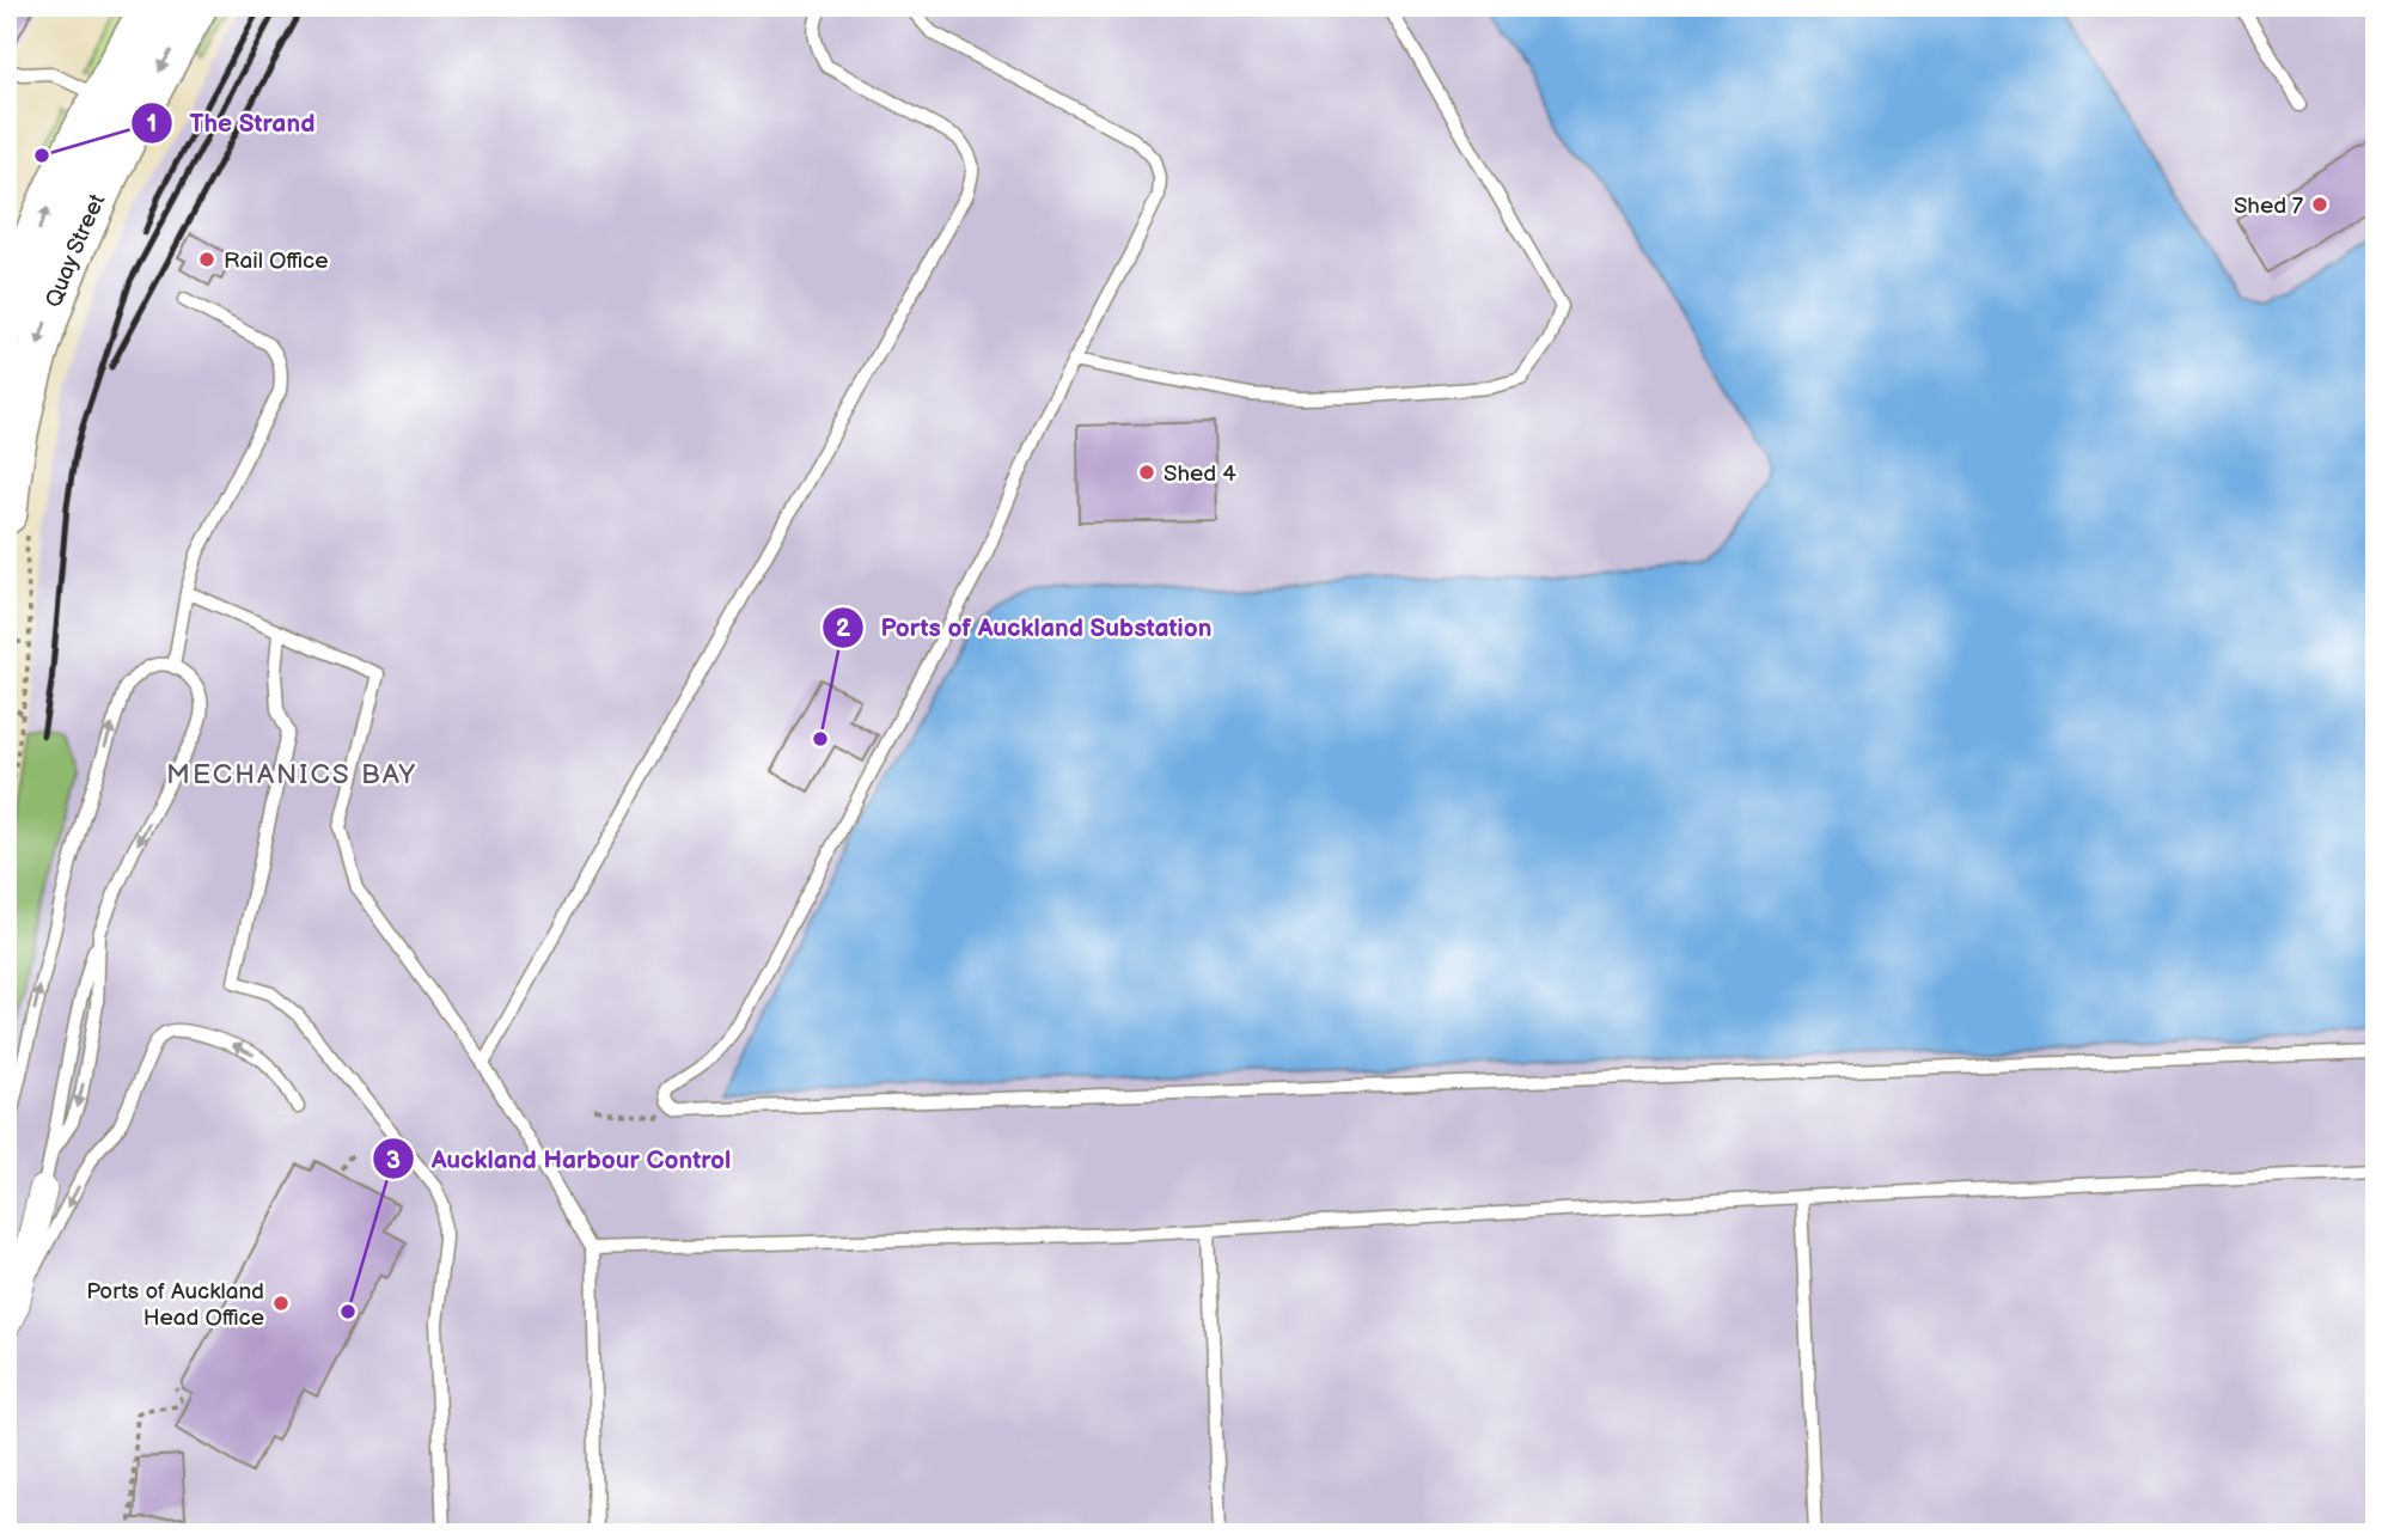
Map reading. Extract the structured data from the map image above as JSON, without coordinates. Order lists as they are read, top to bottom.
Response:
{
  "streets": {
    "main road": ["Quay Street"]
  },
  "districts": ["MECHANICS BAY"],
  "places": [
    "The Strand",
    "Shed 7",
    "Rail Office",
    "Shed 4",
    "Ports of Auckland Substation",
    "Ports of Auckland Head Office",
    "Auckland Harbour Control"
  ]
}
